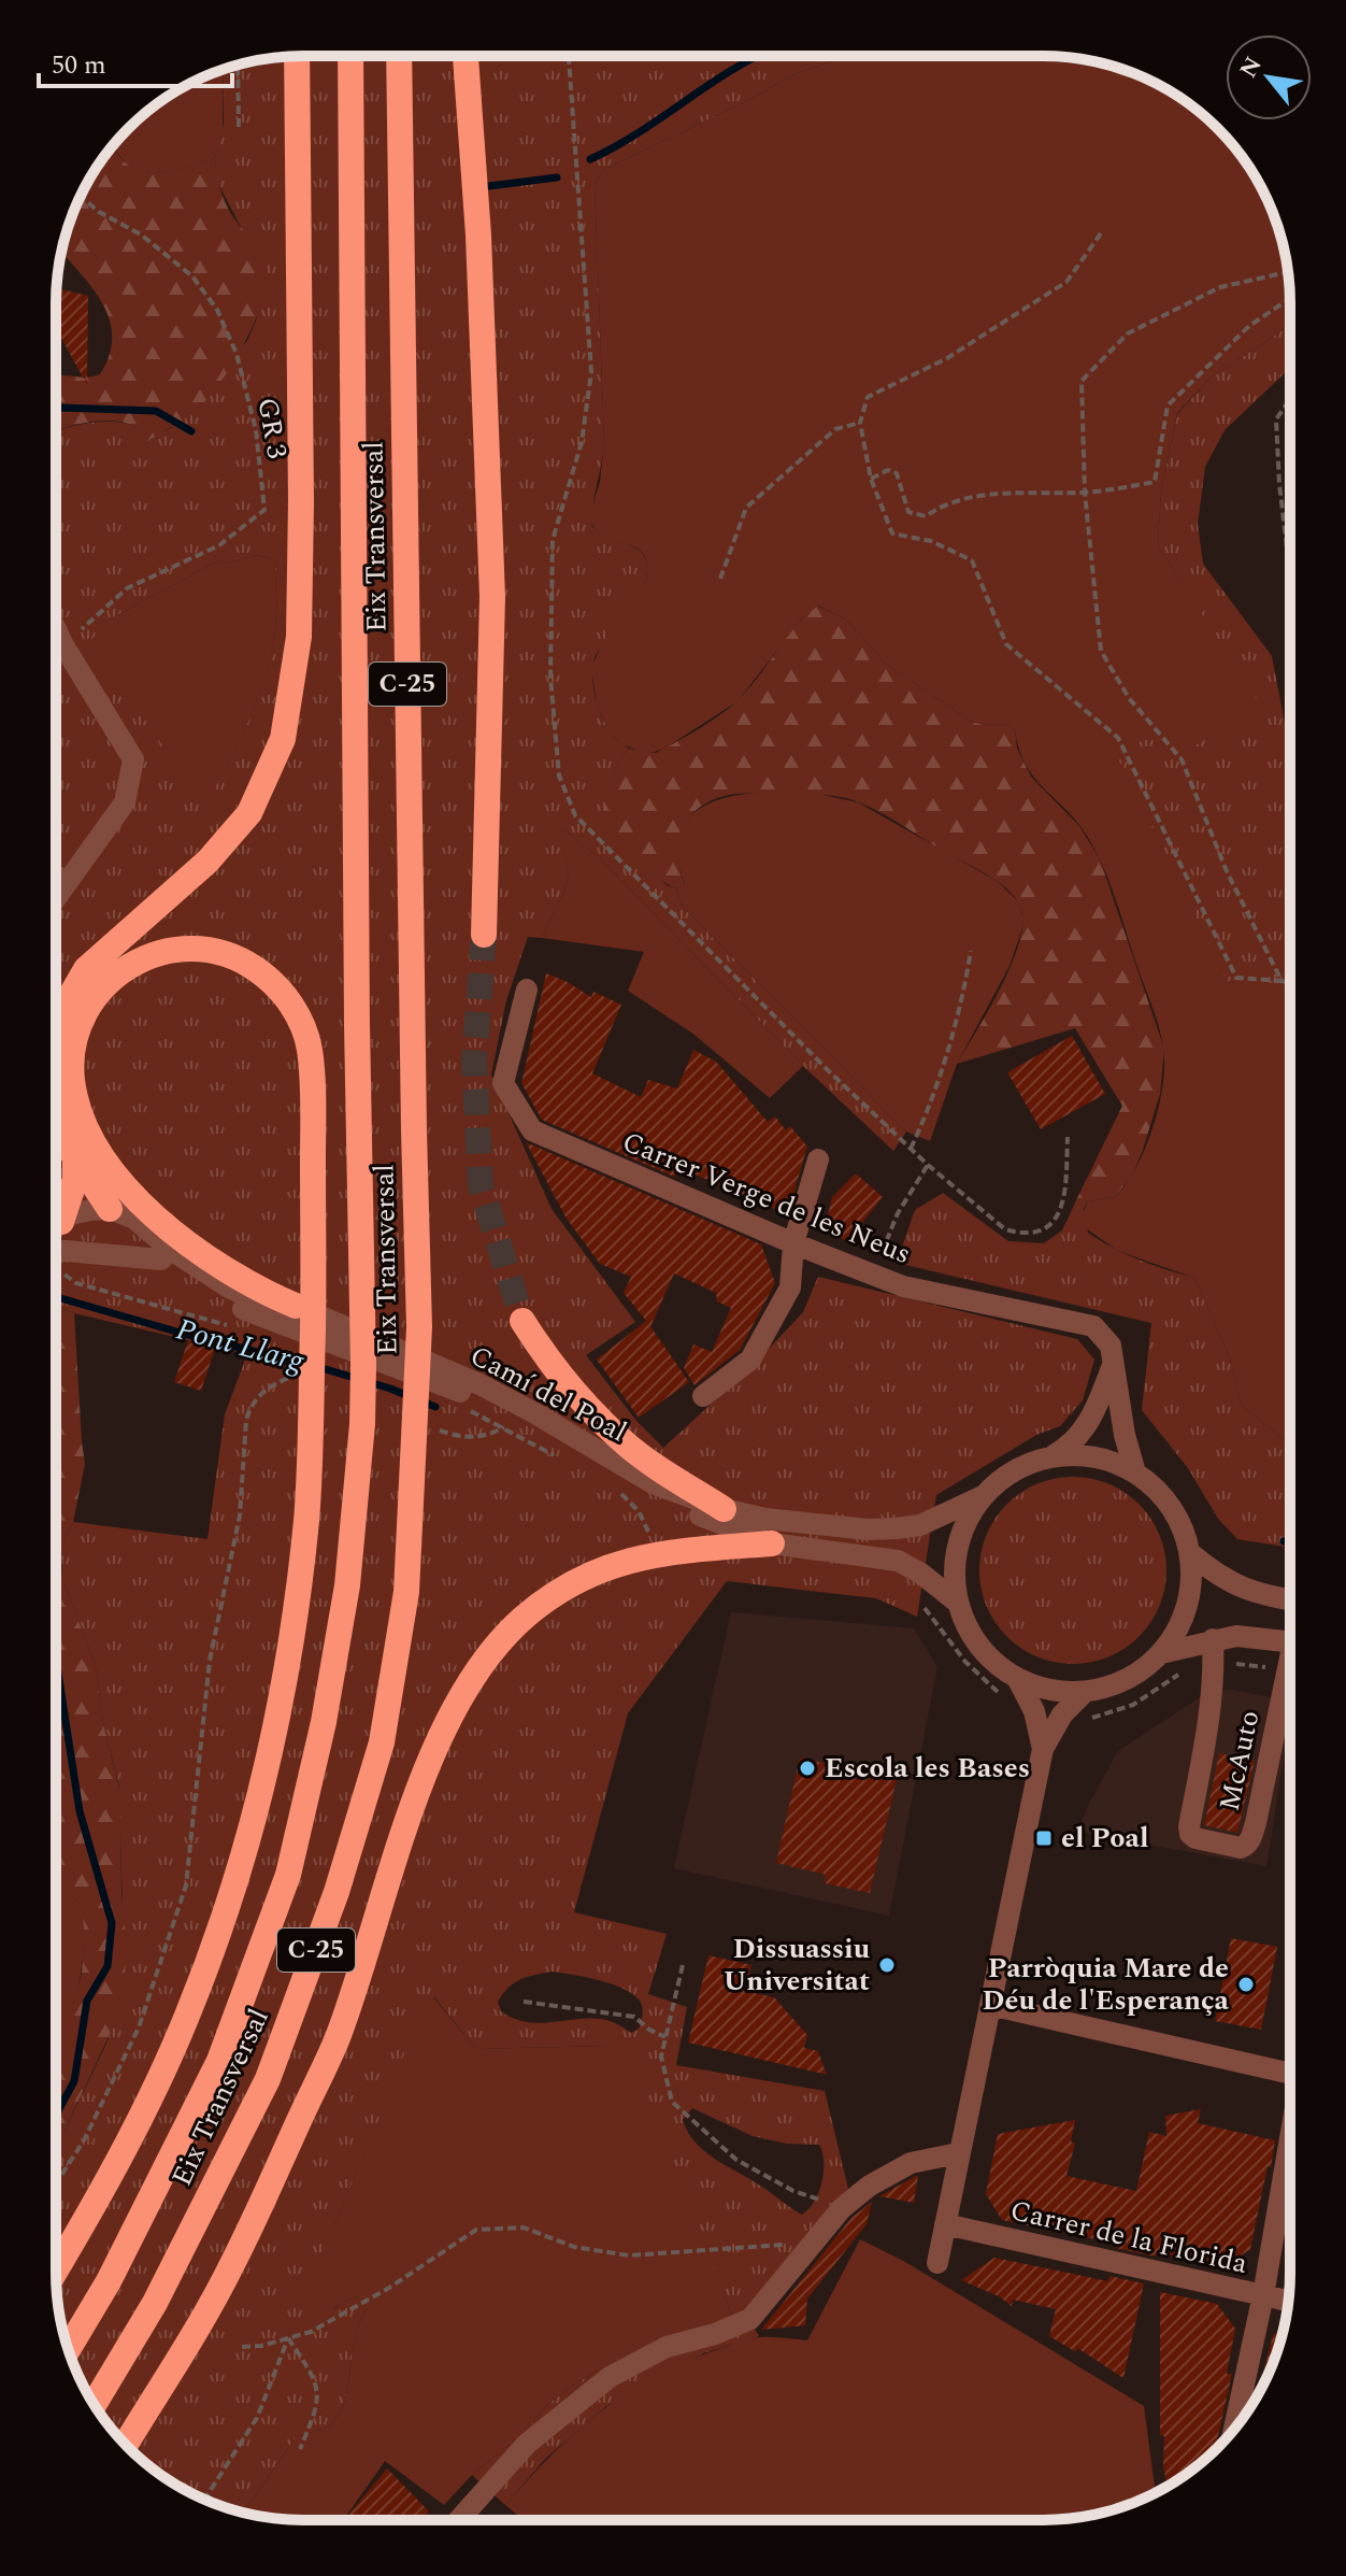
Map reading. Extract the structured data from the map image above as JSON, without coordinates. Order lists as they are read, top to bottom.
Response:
{
  "streets": {
    "highway": ["Eix Transversal", "C-25"],
    "street": [
      "Carrer Verge de les Neus",
      "Camí del Poal",
      "McAuto",
      "Carrer de la Florida"
    ],
    "path": ["GR 3"]
  },
  "crossings": [
    ["Carrer Verge de les Neus", "Camí del Poal"]
  ],
  "water": ["Pont Llarg"],
  "places": {
    "other": ["Escola les Bases", "Dissuassiu Universitat", "Parròquia Mare de Déu de l'Esperança"],
    "transit": ["el Poal"]
  },
  "scale_bar": "50 m",
  "north": "top left"
}
